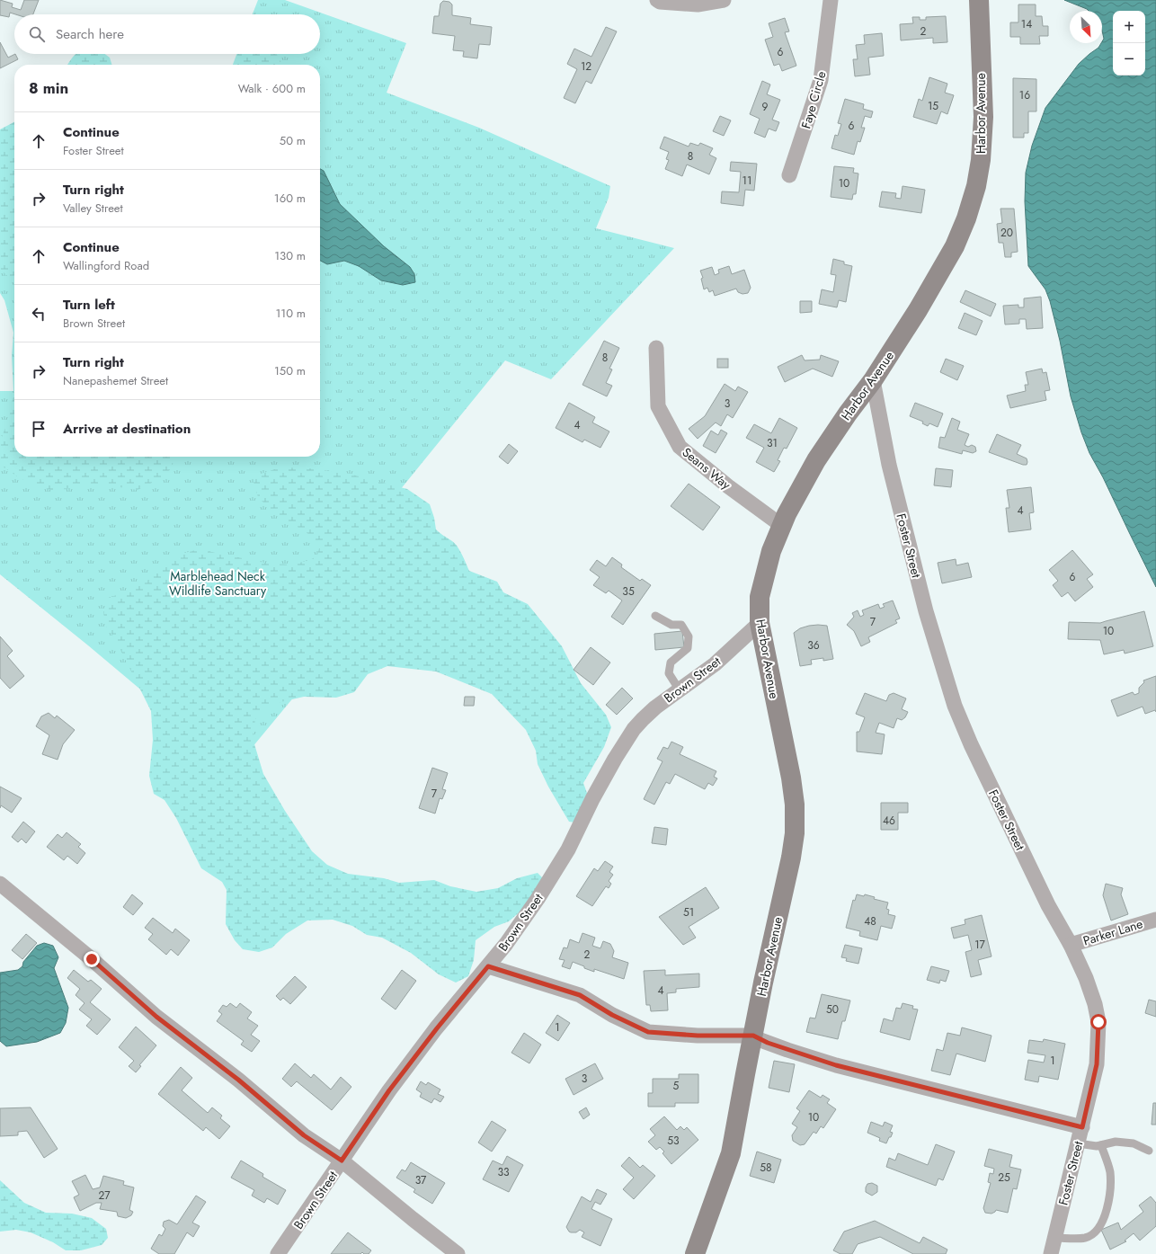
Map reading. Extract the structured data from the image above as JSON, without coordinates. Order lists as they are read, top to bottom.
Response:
{
  "streets": {
    "main road": ["Harbor Avenue"],
    "street": [
      "Faye Circle",
      "Seans Way",
      "Foster Street",
      "Brown Street",
      "Parker Lane"
    ]
  },
  "crossings": [
    ["Harbor Avenue", "Seans Way"],
    ["Harbor Avenue", "Foster Street"],
    ["Harbor Avenue", "Brown Street"],
    ["Foster Street", "Parker Lane"]
  ],
  "parks": ["Marblehead Neck Wildlife Sanctuary"],
  "house_numbers": [
    "14",
    "2",
    "6",
    "12",
    "16",
    "15",
    "9",
    "6",
    "8",
    "11",
    "10",
    "20",
    "8",
    "3",
    "4",
    "31",
    "4",
    "6",
    "35",
    "7",
    "10",
    "36",
    "7",
    "46",
    "51",
    "48",
    "17",
    "2",
    "4",
    "50",
    "1",
    "1",
    "3",
    "5",
    "10",
    "53",
    "58",
    "33",
    "25",
    "37",
    "27"
  ],
  "north": "bottom right",
  "page": {
    "map_buttons": ["+", "−"],
    "search": "Search here",
    "heading": ["8 min", "Walk · 600 m"],
    "list": [
      ["Continue", "Foster Street", "50 m"],
      ["Turn right", "Valley Street", "160 m"],
      ["Continue", "Wallingford Road", "130 m"],
      ["Turn left", "Brown Street", "110 m"],
      ["Turn right", "Nanepashemet Street", "150 m"],
      "Arrive at destination"
    ]
  }
}
